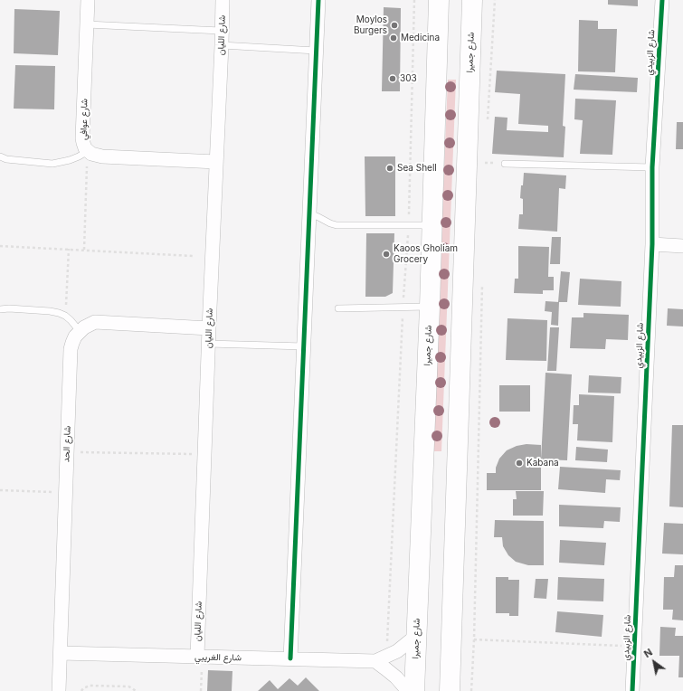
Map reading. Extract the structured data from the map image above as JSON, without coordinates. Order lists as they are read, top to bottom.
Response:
{
  "streets": {
    "main road": ["شارع جميرا"],
    "street": [
      "شارع الليان",
      "شارع الزبيدي",
      "شارع عوافي",
      "شارع الحد",
      "شارع الغريبي"
    ]
  },
  "crossings": [
    ["شارع الليان", "شارع عوافي"],
    ["شارع الليان", "شارع الغريبي"],
    ["شارع الحد", "شارع الغريبي"]
  ],
  "places": [
    "Moylos Burgers",
    "Medicina",
    "303",
    "Sea Shell",
    "Kaoos Gholiam Grocery",
    "Kabana"
  ],
  "north": "top left"
}
